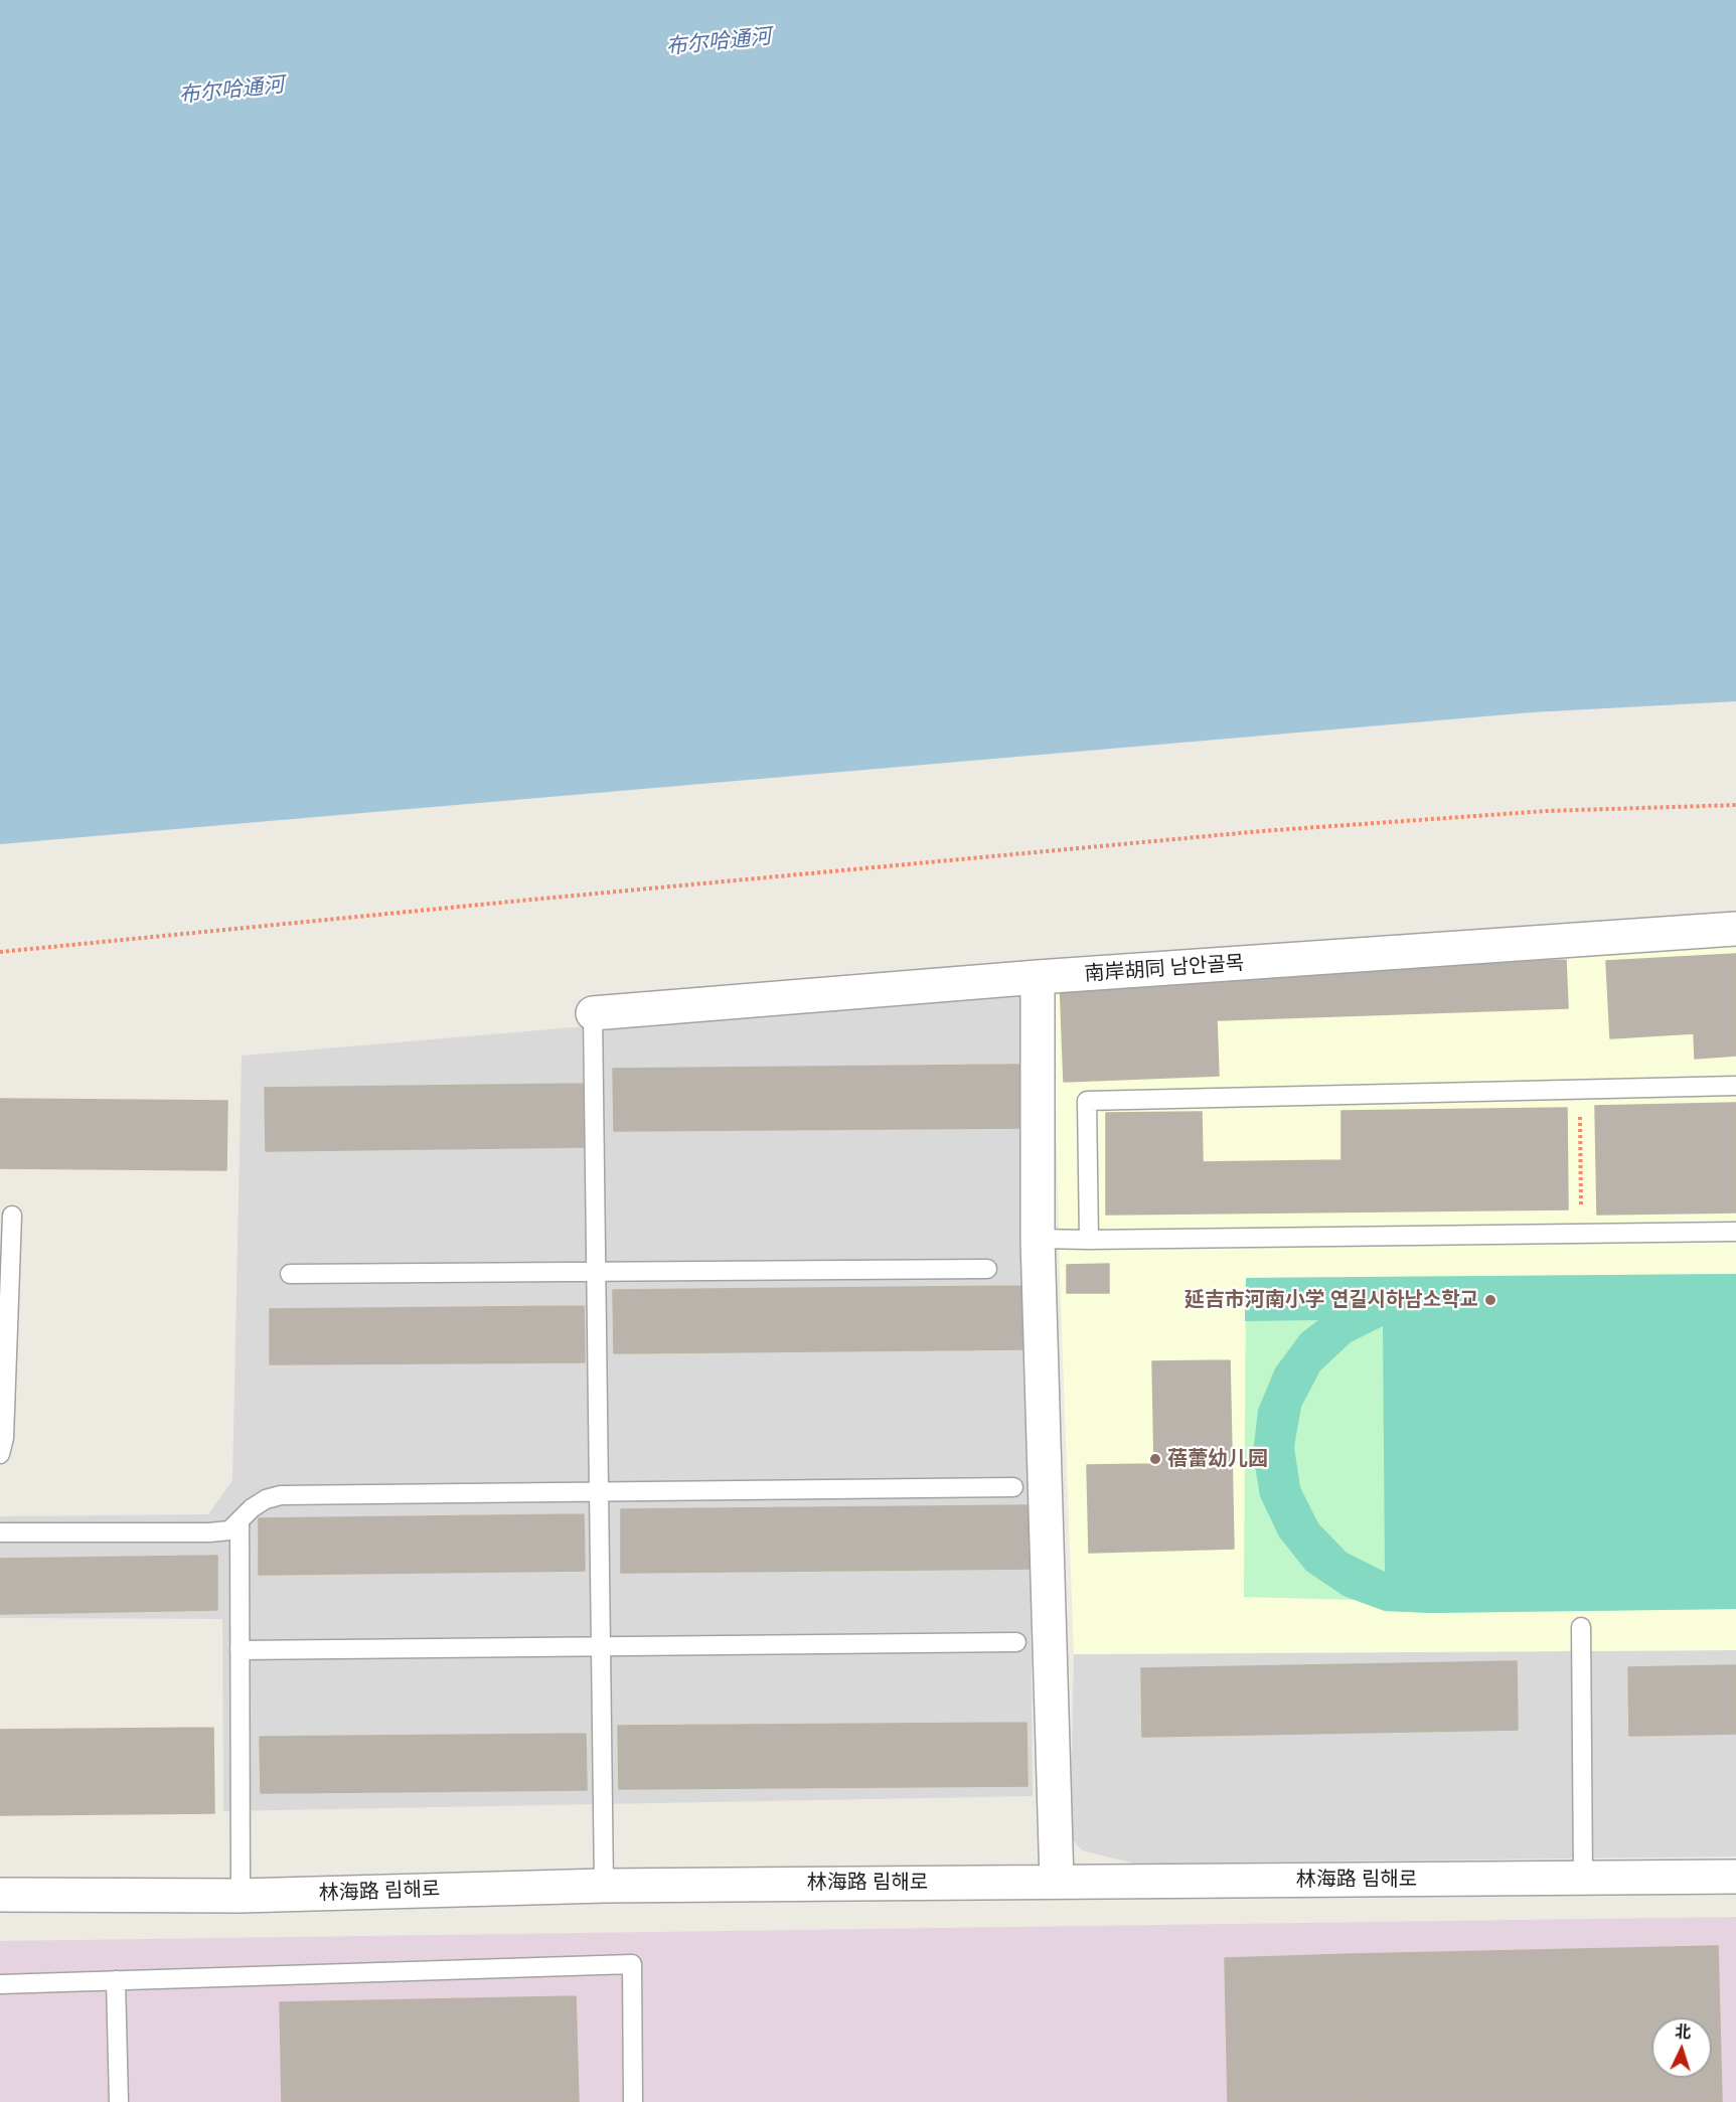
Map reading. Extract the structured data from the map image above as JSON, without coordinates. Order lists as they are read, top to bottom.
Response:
{
  "streets": {
    "street": ["南岸胡同 남안골목", "林海路 림해로"]
  },
  "water": ["布尔哈通河"],
  "places": ["延吉市河南小学 연길시하남소학교", "蓓蕾幼儿园"],
  "north": "top"
}
